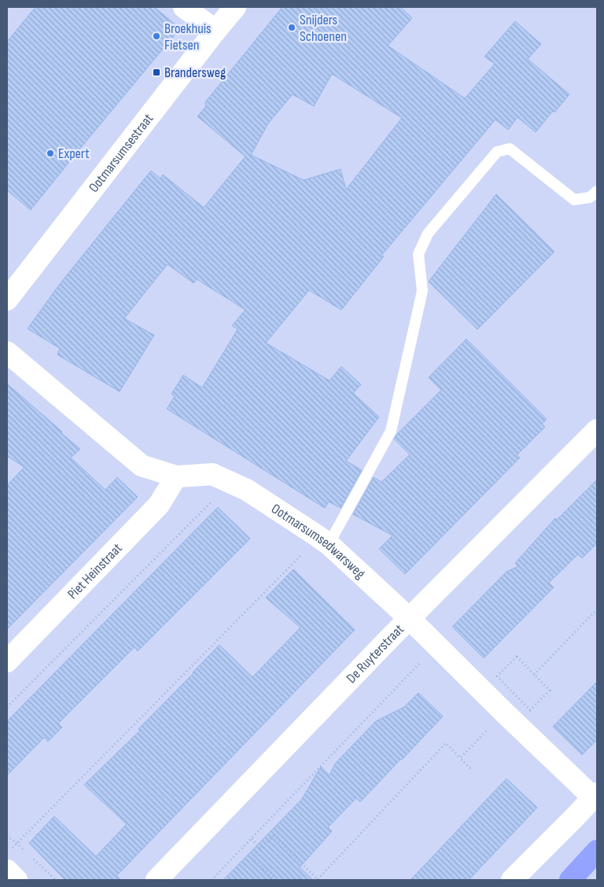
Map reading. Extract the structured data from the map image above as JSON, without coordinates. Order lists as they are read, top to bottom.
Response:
{
  "streets": {
    "street": [
      "Ootmarsumsestraat",
      "Ootmarsumsedwarsweg",
      "Piet Heinstraat",
      "De Ruyterstraat"
    ]
  },
  "crossings": [
    ["Ootmarsumsedwarsweg", "Piet Heinstraat"],
    ["Ootmarsumsedwarsweg", "De Ruyterstraat"]
  ],
  "places": {
    "other": ["Snijders Schoenen", "Broekhuis Fietsen", "Expert"],
    "transit": ["Brandersweg"]
  }
}
